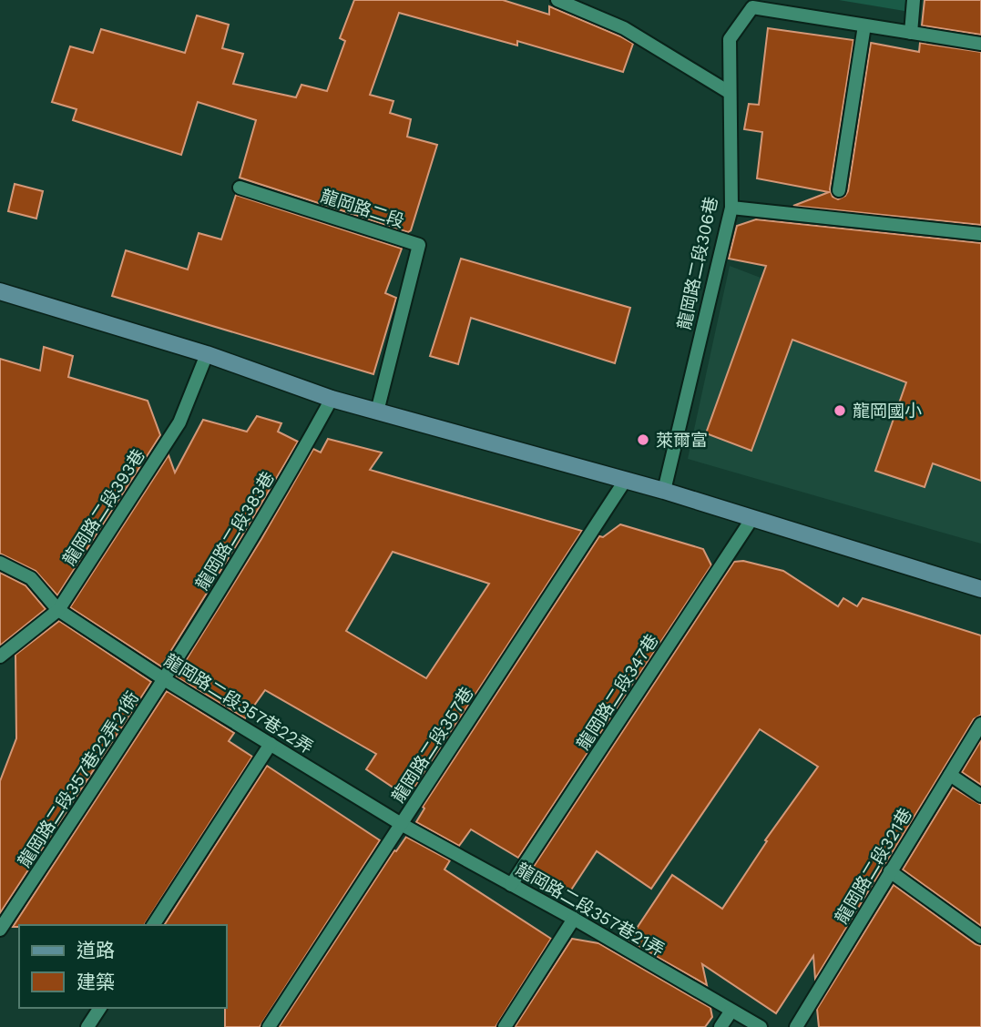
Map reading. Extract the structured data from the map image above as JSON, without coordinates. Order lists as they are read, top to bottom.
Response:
{
  "streets": {
    "lane": [
      "龍岡路二段",
      "龍岡路二段306巷",
      "龍岡路二段393巷",
      "龍岡路二段383巷",
      "龍岡路二段347巷",
      "龍岡路二段357巷22弄",
      "龍岡路二段357巷",
      "龍岡路二段357巷22弄21衖",
      "龍岡路二段321巷",
      "龍岡路二段357巷21弄"
    ]
  },
  "crossings": [
    ["龍岡路二段393巷", "龍岡路二段357巷22弄"],
    ["龍岡路二段383巷", "龍岡路二段357巷22弄"],
    ["龍岡路二段383巷", "龍岡路二段357巷22弄21衖"],
    ["龍岡路二段347巷", "龍岡路二段357巷21弄"],
    ["龍岡路二段357巷22弄", "龍岡路二段357巷"],
    ["龍岡路二段357巷22弄", "龍岡路二段357巷22弄21衖"],
    ["龍岡路二段357巷22弄", "龍岡路二段357巷21弄"],
    ["龍岡路二段357巷", "龍岡路二段357巷21弄"]
  ],
  "places": ["龍岡國小", "萊爾富"],
  "legend": ["道路", "建築"]
}
